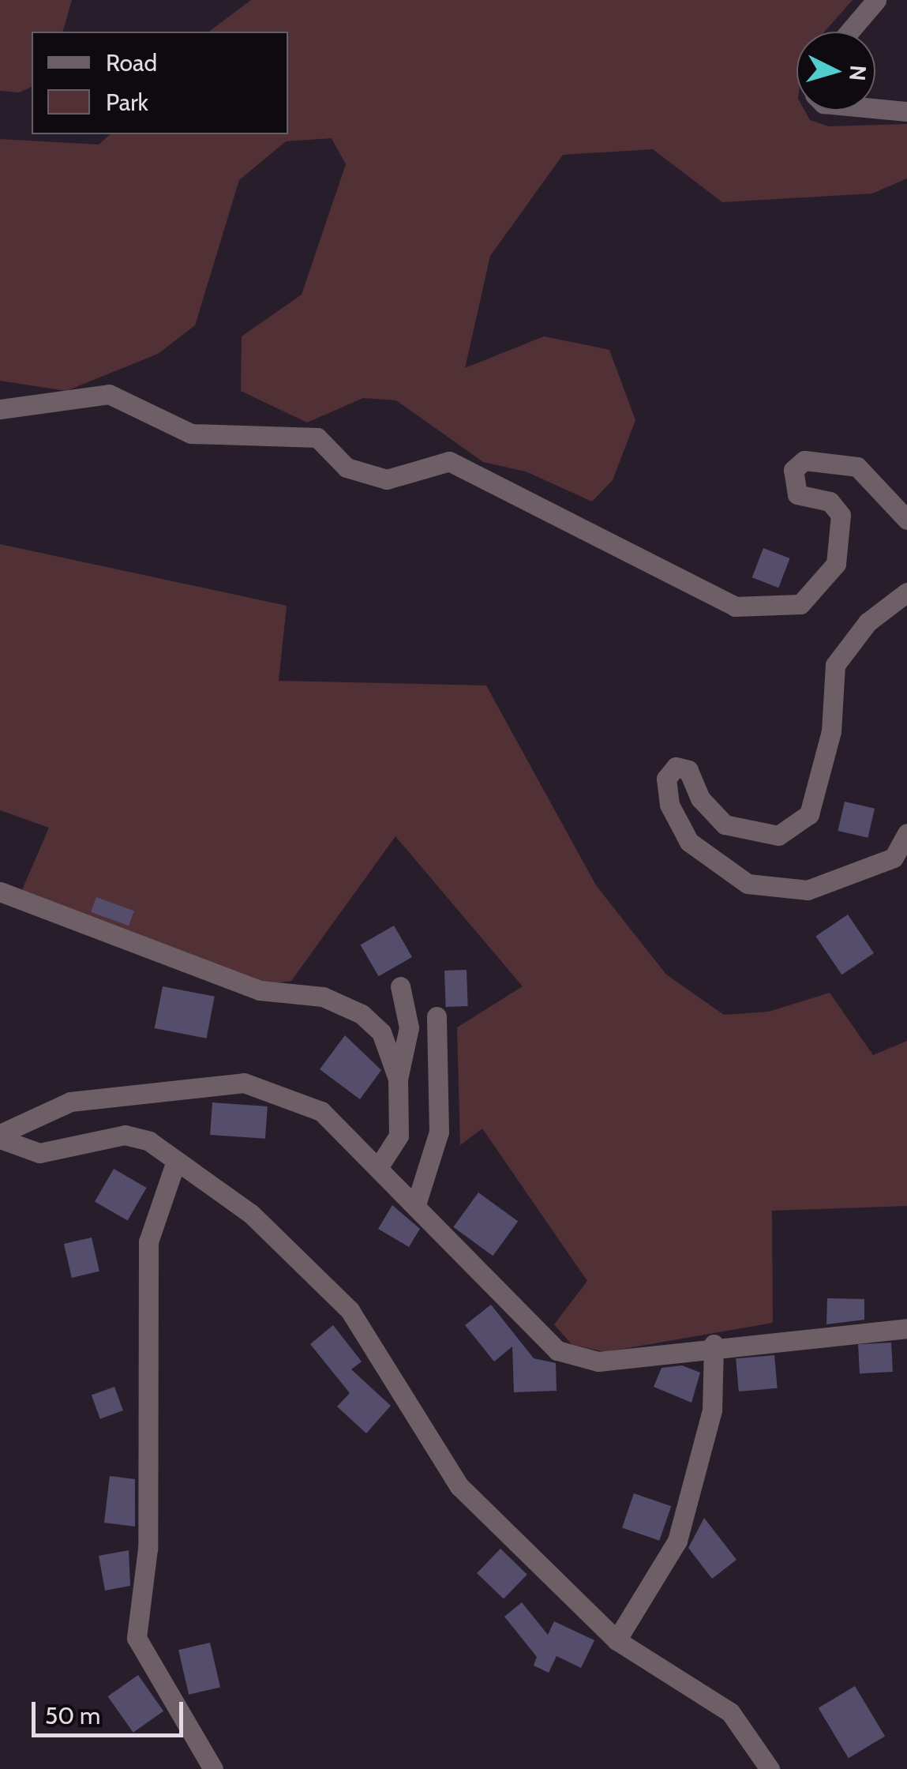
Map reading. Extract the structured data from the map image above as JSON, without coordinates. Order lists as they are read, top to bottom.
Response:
{
  "legend": ["Road", "Park"],
  "scale_bar": "50 m",
  "north": "right"
}
